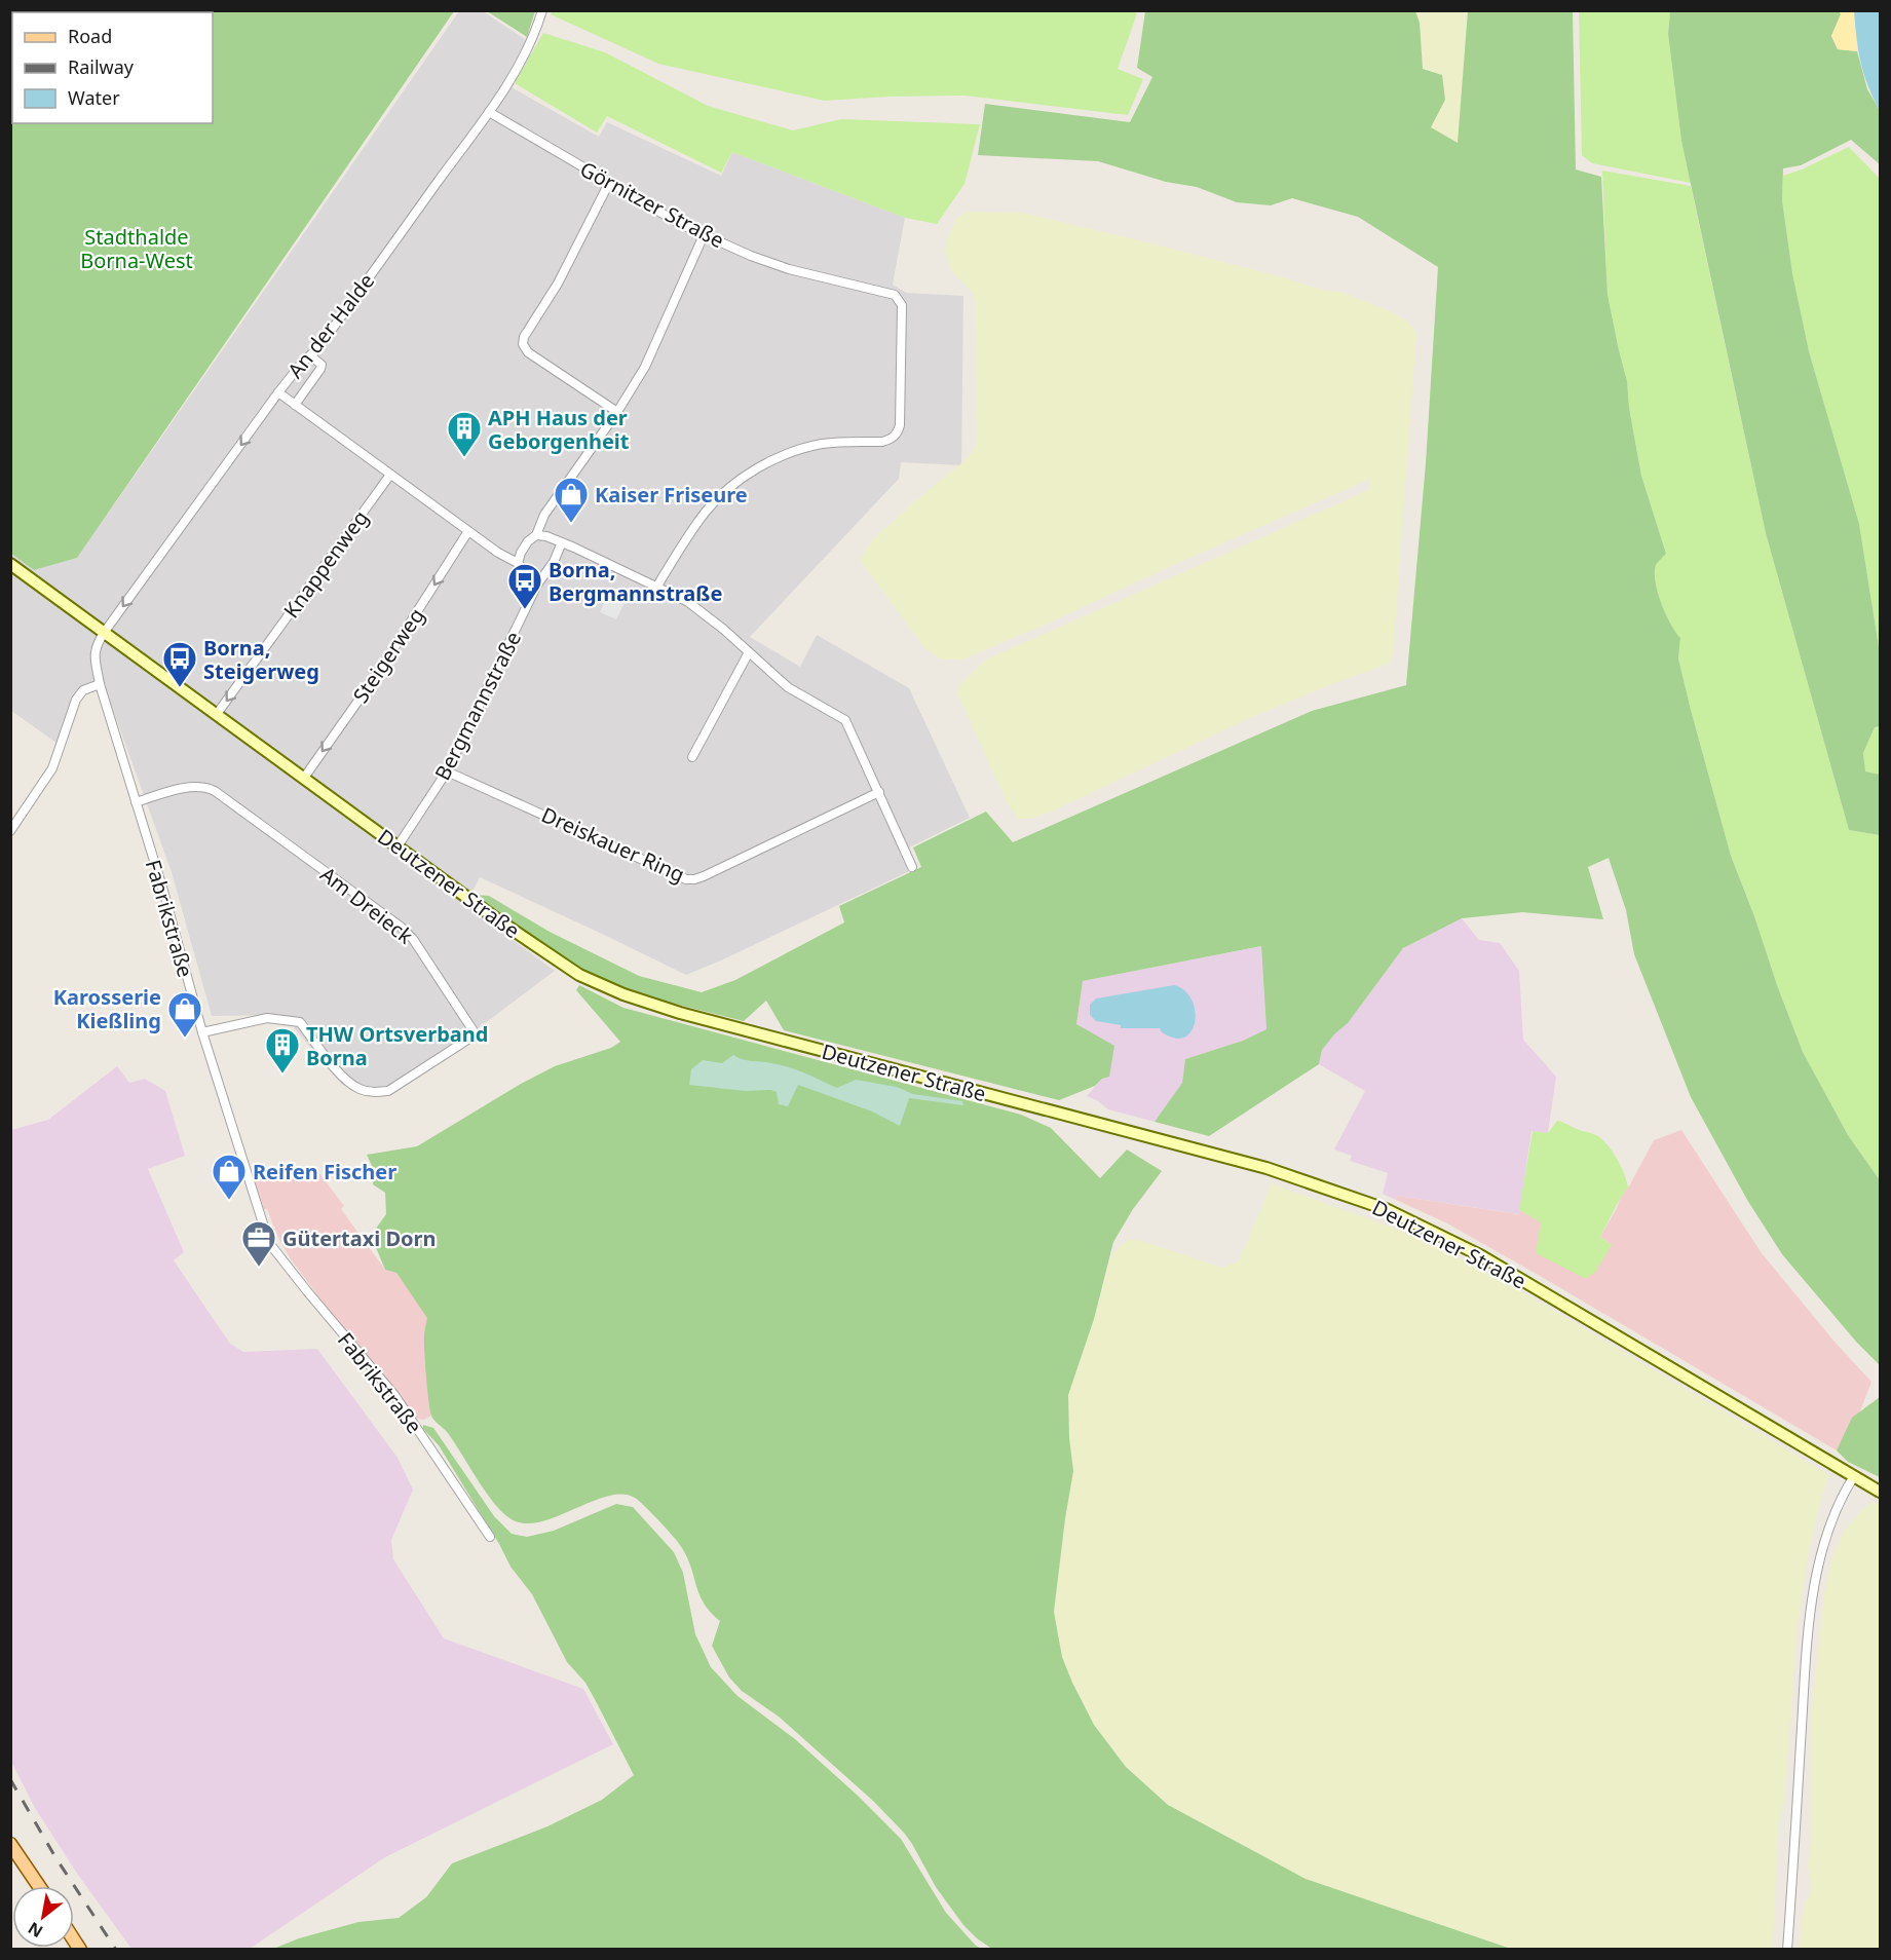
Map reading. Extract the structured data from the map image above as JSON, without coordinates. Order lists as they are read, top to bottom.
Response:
{
  "streets": {
    "main road": ["Deutzener Straße"],
    "street": [
      "Görnitzer Straße",
      "An der Halde",
      "Knappenweg",
      "Steigerweg",
      "Bergmannstraße",
      "Dreiskauer Ring",
      "Am Dreieck",
      "Fabrikstraße"
    ]
  },
  "crossings": [
    ["Görnitzer Straße", "An der Halde"],
    ["An der Halde", "Deutzener Straße"],
    ["An der Halde", "Fabrikstraße"],
    ["Knappenweg", "Deutzener Straße"],
    ["Steigerweg", "Deutzener Straße"],
    ["Bergmannstraße", "Dreiskauer Ring"],
    ["Bergmannstraße", "Deutzener Straße"],
    ["Deutzener Straße", "Fabrikstraße"],
    ["Am Dreieck", "Fabrikstraße"]
  ],
  "one_way": ["An der Halde", "Knappenweg", "Steigerweg"],
  "parks": ["Stadthalde Borna-West"],
  "places": {
    "building": ["APH Haus der Geborgenheit", "THW Ortsverband Borna"],
    "shop": ["Kaiser Friseure", "Karosserie Kießling", "Reifen Fischer"],
    "bus stop": ["Borna, Bergmannstraße", "Borna, Steigerweg"],
    "office": ["Gütertaxi Dorn"]
  },
  "legend": ["Road", "Railway", "Water"],
  "north": "bottom left"
}
